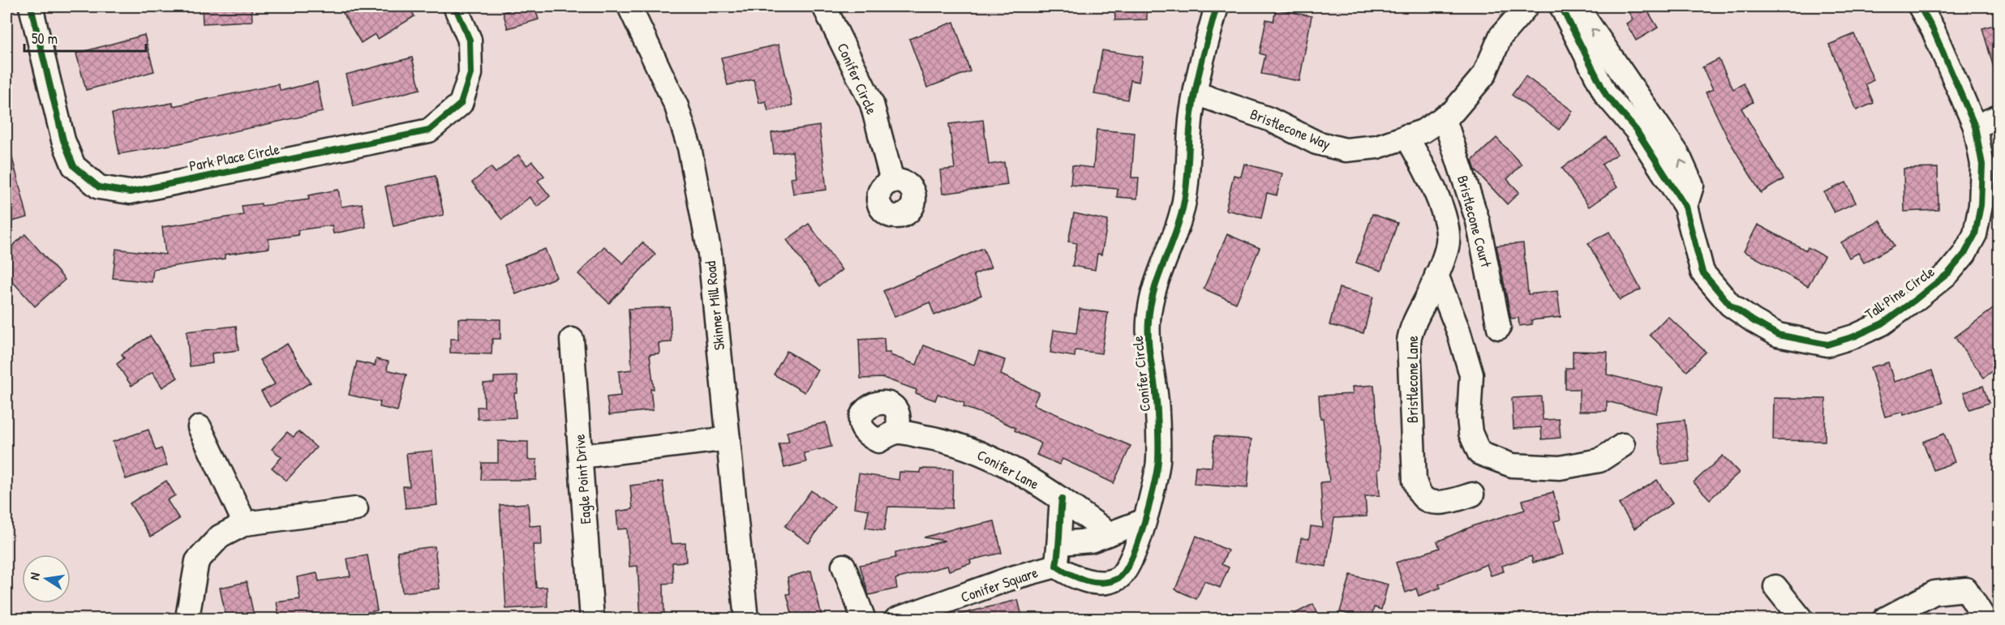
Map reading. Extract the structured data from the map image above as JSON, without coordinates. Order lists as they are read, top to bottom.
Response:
{
  "streets": {
    "street": [
      "Conifer Circle",
      "Bristlecone Way",
      "Park Place Circle",
      "Bristlecone Court",
      "Tall Pine Circle",
      "Skinner Mill Road",
      "Bristlecone Lane",
      "Conifer Lane",
      "Eagle Point Drive",
      "Conifer Square"
    ]
  },
  "crossings": [
    ["Conifer Circle", "Bristlecone Way"],
    ["Conifer Circle", "Conifer Square"],
    ["Bristlecone Way", "Bristlecone Court"],
    ["Bristlecone Way", "Bristlecone Lane"]
  ],
  "scale_bar": "50 m",
  "north": "left"
}
